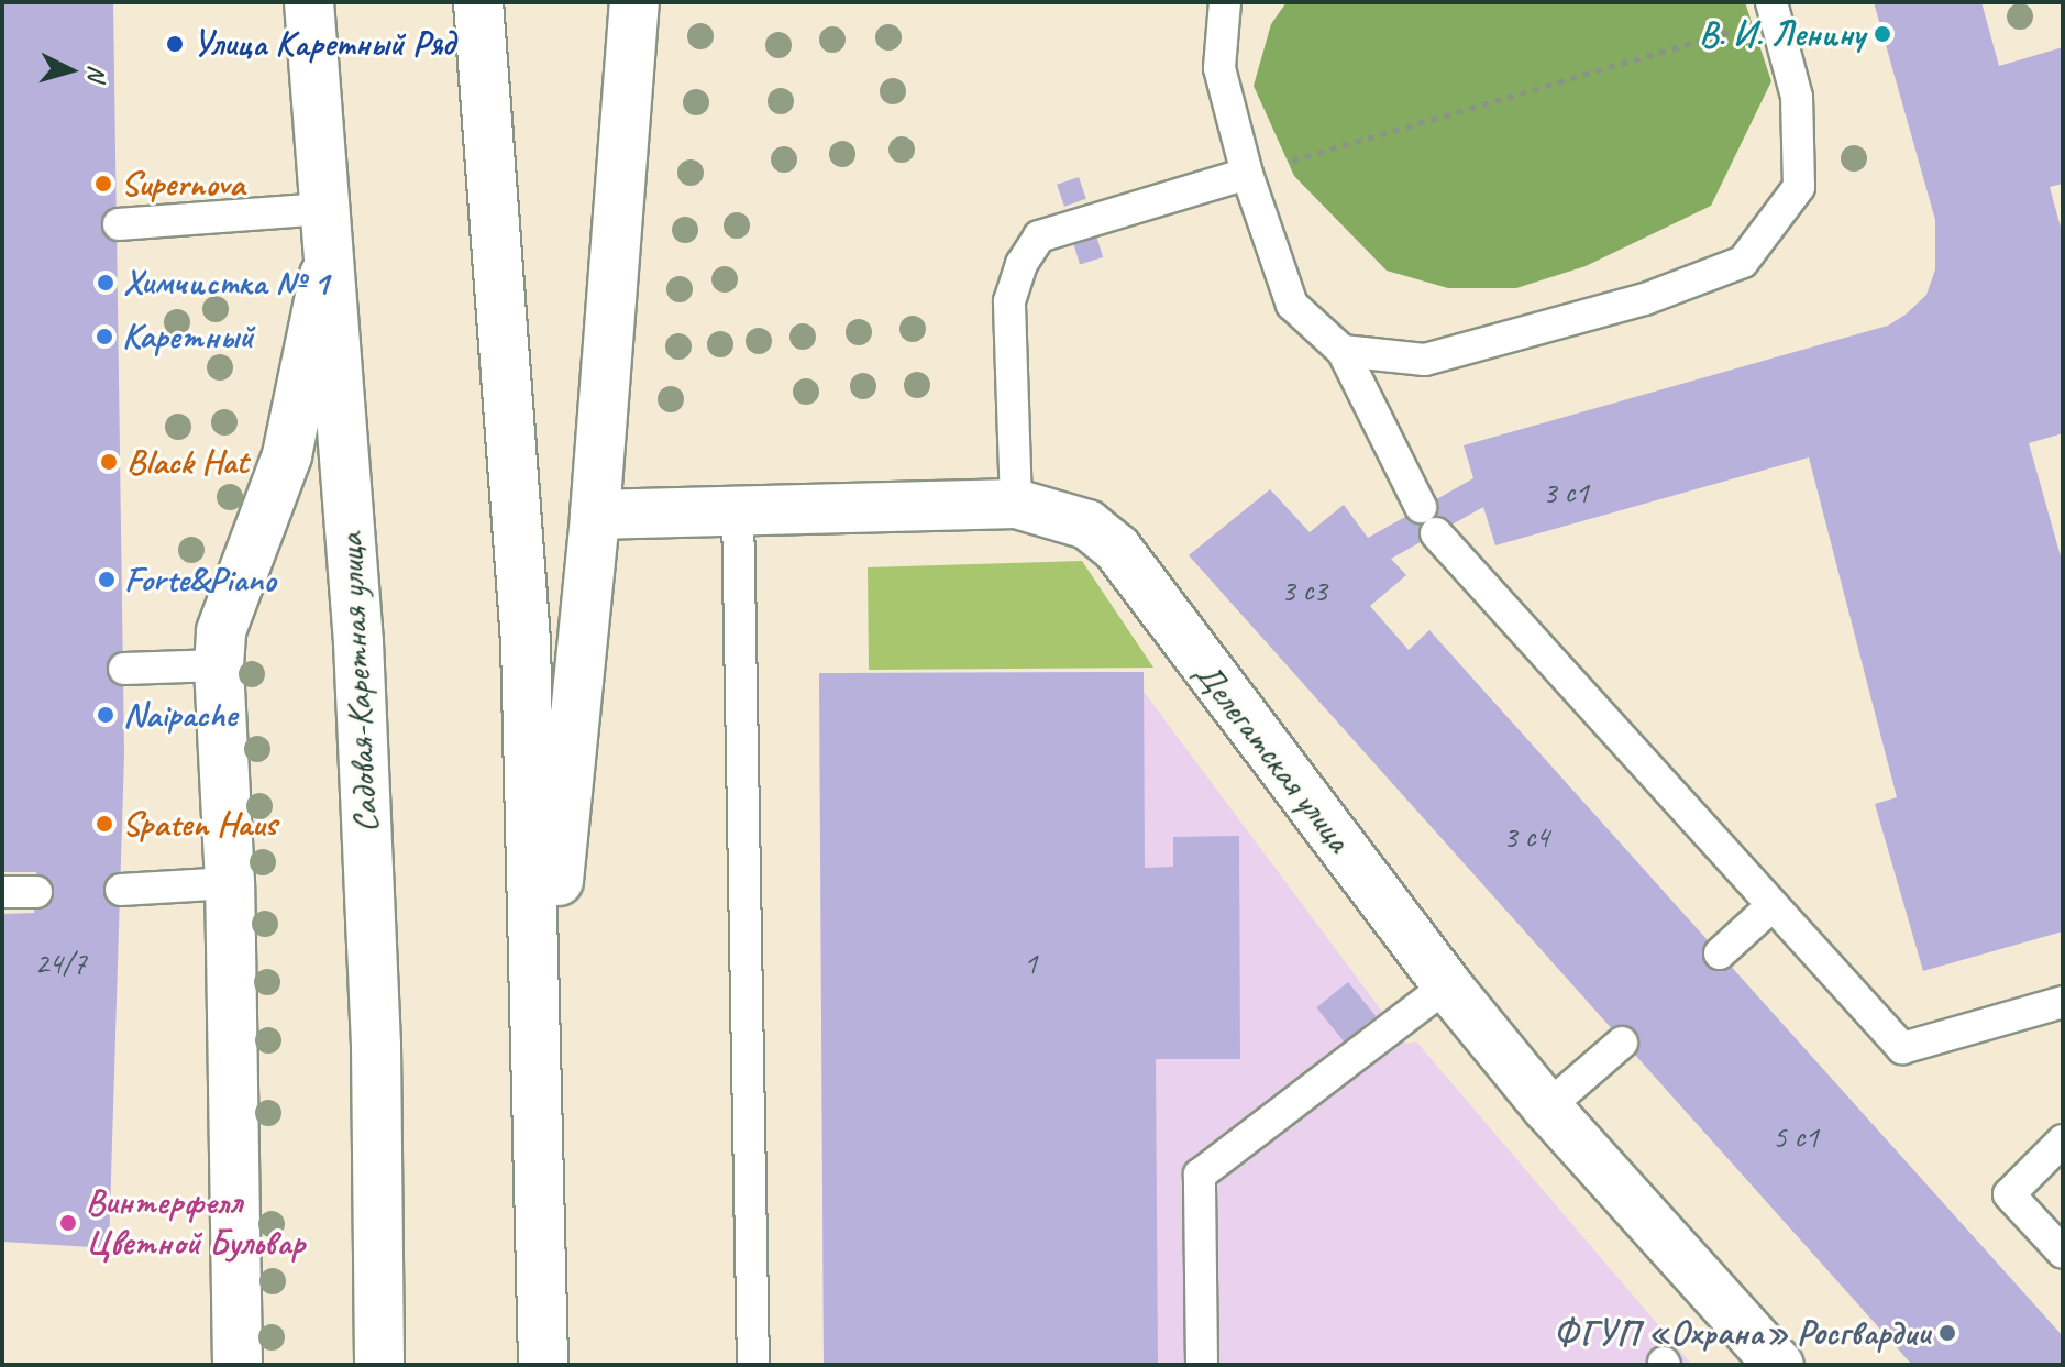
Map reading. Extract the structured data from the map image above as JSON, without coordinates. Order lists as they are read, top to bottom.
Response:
{
  "streets": {
    "main road": ["Садовая-Каретная улица", "Делегатская улица"]
  },
  "places": [
    "В. И. Ленину",
    "Улица Каретный Ряд",
    "Supernova",
    "Химчистка № 1",
    "Каретный",
    "Black Hat",
    "Forte&Piano",
    "Naipache",
    "Spaten Haus",
    "Винтерфелл Цветной Бульвар",
    "ФГУП «Охрана» Росгвардии"
  ],
  "house_numbers": [
    "3 с1",
    "3 c3",
    "3 с4",
    "24/7",
    "1",
    "5 с1"
  ],
  "north": "right"
}
